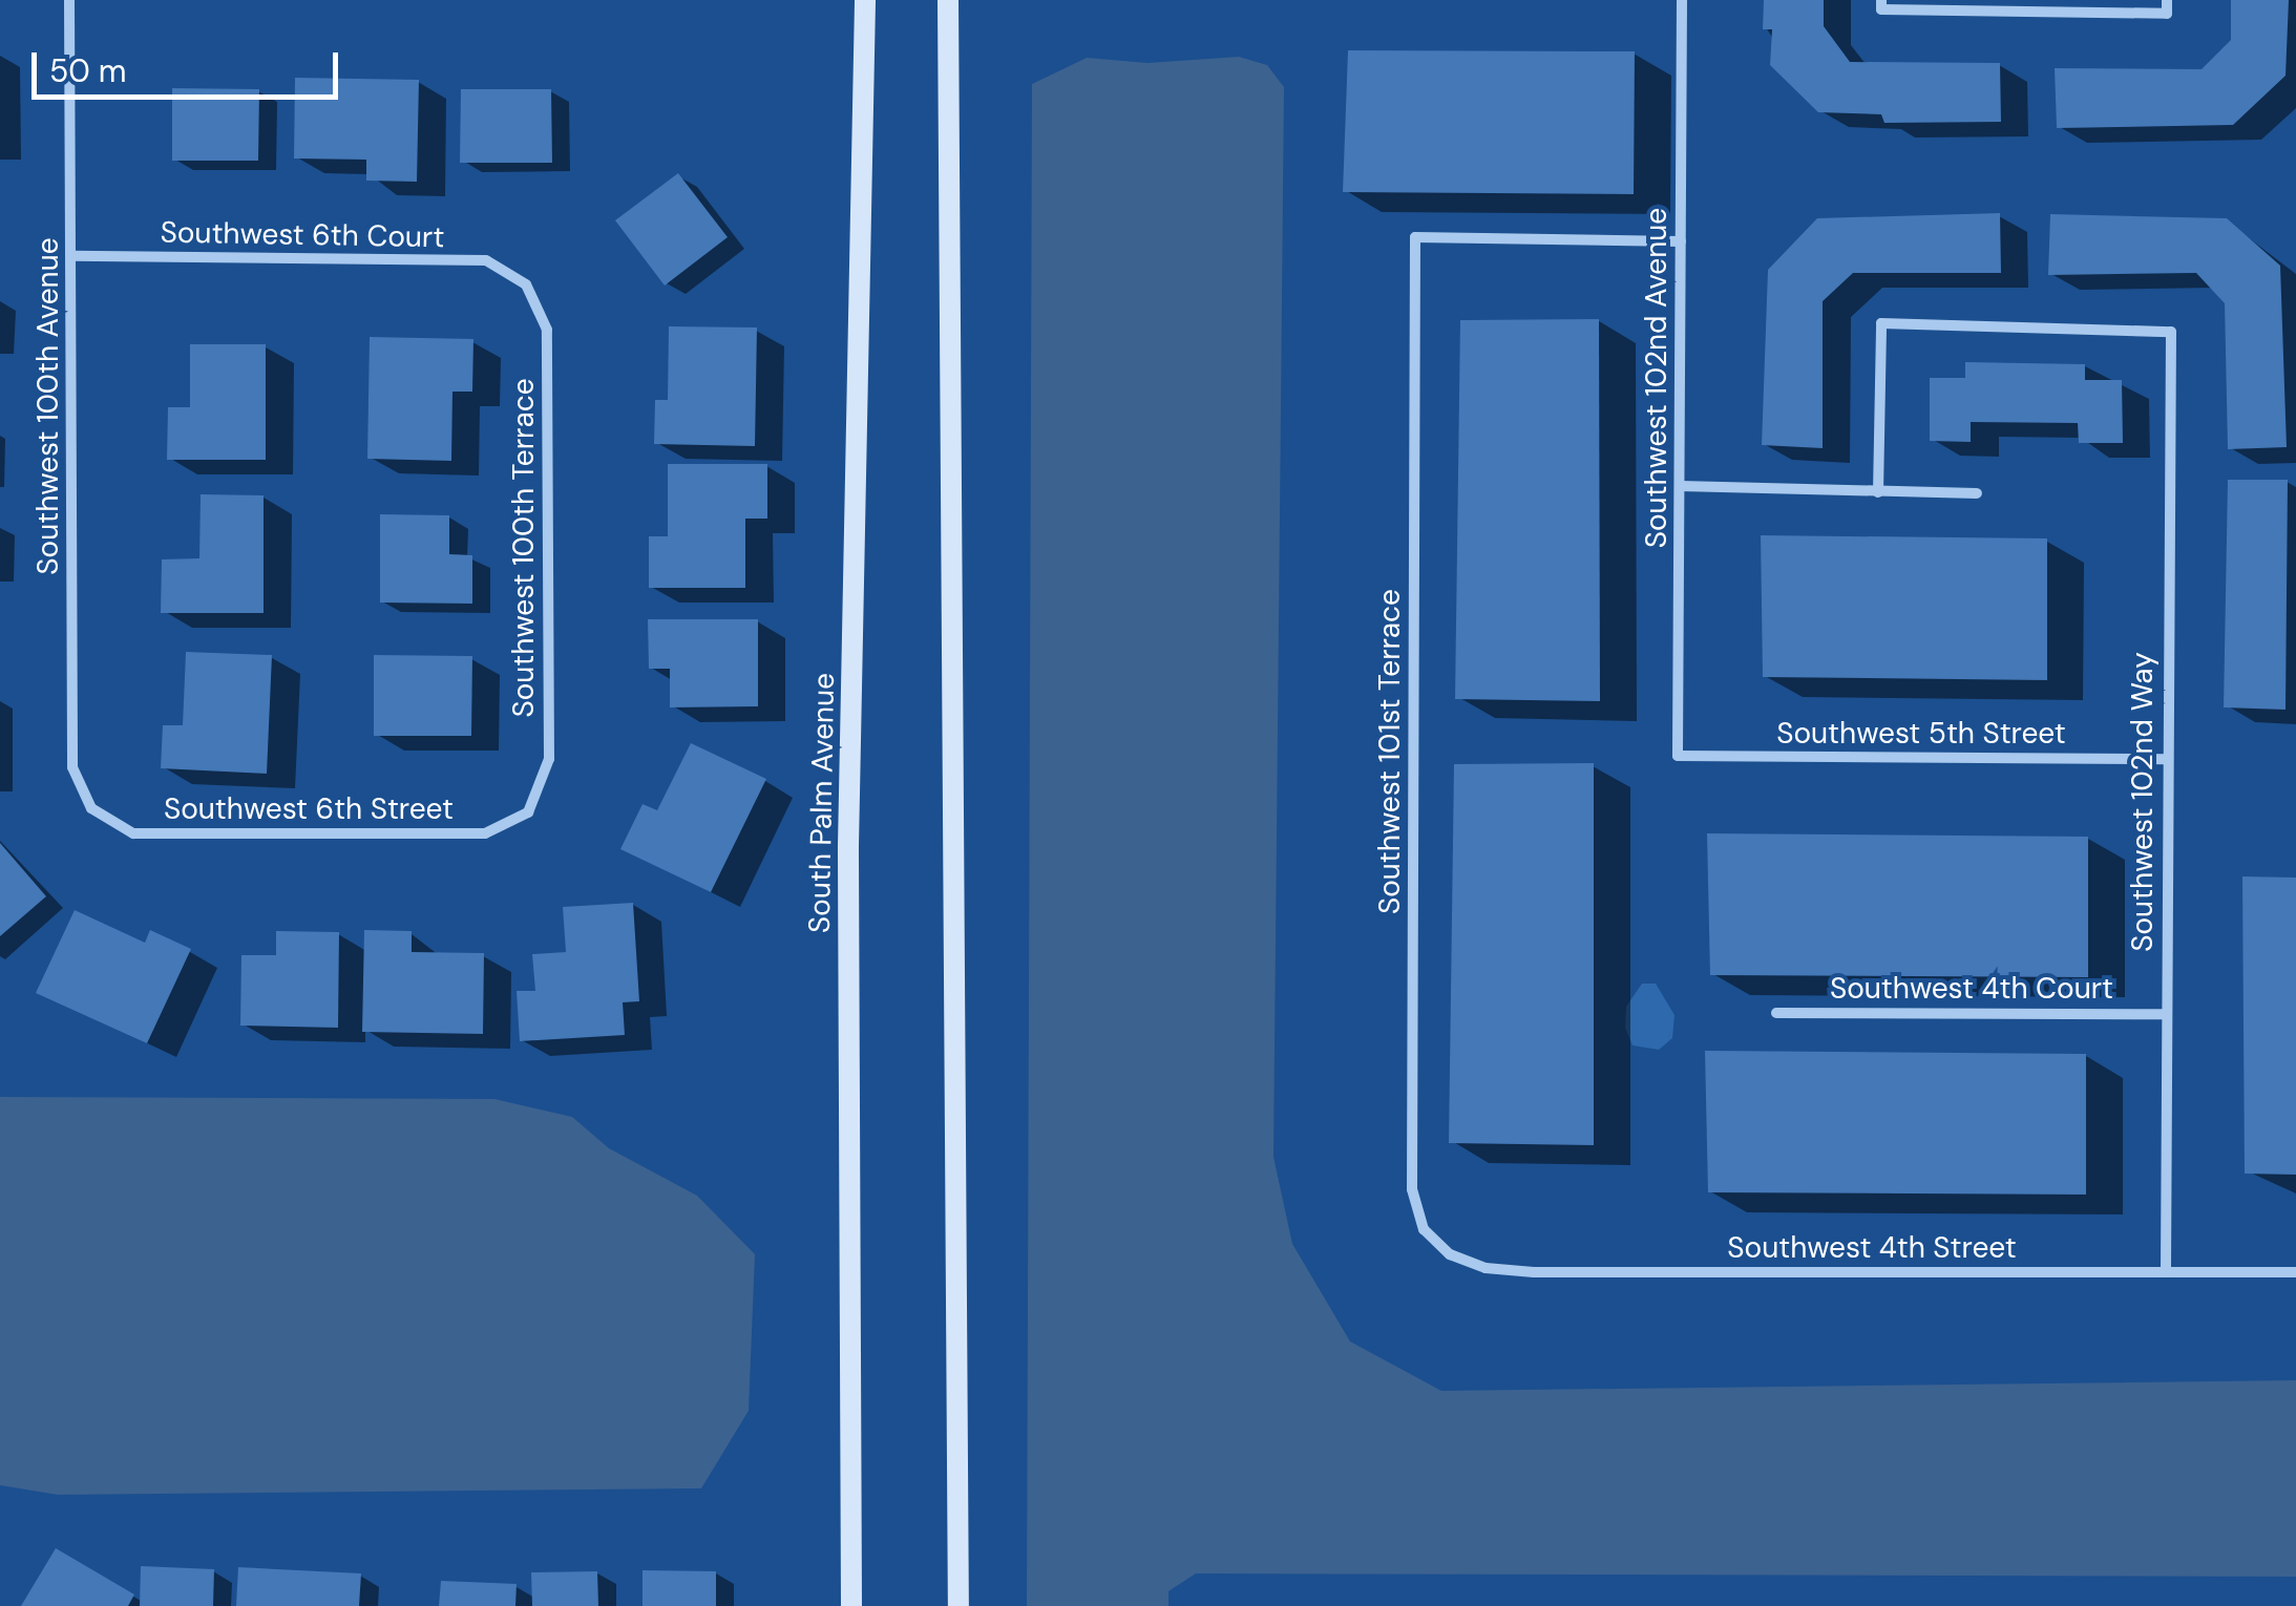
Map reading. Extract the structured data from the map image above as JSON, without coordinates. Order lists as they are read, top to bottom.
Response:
{
  "streets": {
    "main road": ["South Palm Avenue"],
    "street": [
      "Southwest 6th Court",
      "Southwest 102nd Avenue",
      "Southwest 100th Avenue",
      "Southwest 100th Terrace",
      "Southwest 5th Street",
      "Southwest 101st Terrace",
      "Southwest 102nd Way",
      "Southwest 6th Street",
      "Southwest 4th Court",
      "Southwest 4th Street"
    ]
  },
  "crossings": [
    ["Southwest 6th Court", "Southwest 100th Avenue"],
    ["Southwest 6th Court", "Southwest 100th Terrace"],
    ["Southwest 102nd Avenue", "Southwest 5th Street"],
    ["Southwest 102nd Avenue", "Southwest 101st Terrace"],
    ["Southwest 100th Avenue", "Southwest 6th Street"],
    ["Southwest 100th Terrace", "Southwest 6th Street"],
    ["Southwest 5th Street", "Southwest 102nd Way"],
    ["Southwest 101st Terrace", "Southwest 4th Street"],
    ["Southwest 102nd Way", "Southwest 4th Court"],
    ["Southwest 102nd Way", "Southwest 4th Street"]
  ],
  "scale_bar": "50 m"
}
